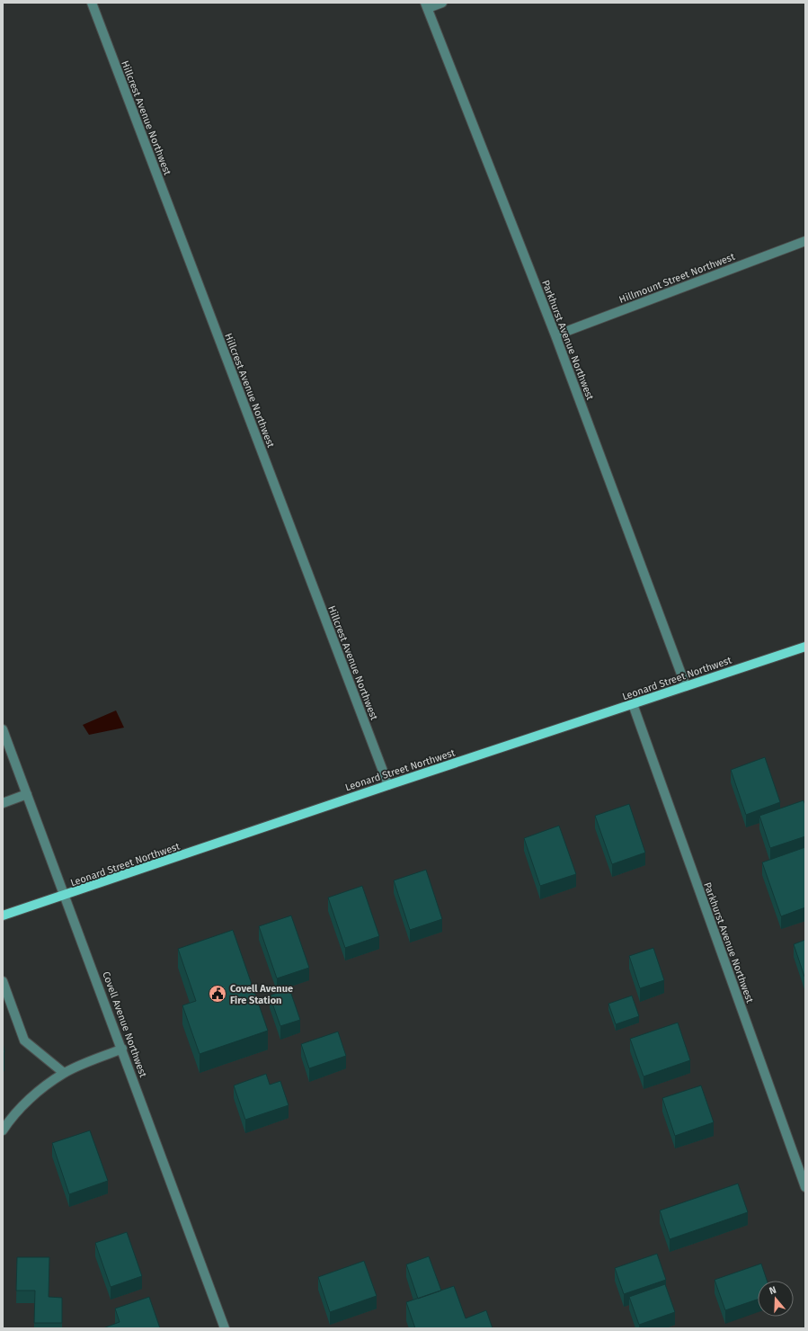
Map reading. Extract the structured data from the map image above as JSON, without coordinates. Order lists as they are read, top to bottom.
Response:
{
  "streets": {
    "main road": ["Leonard Street Northwest"],
    "street": [
      "Hillcrest Avenue Northwest",
      "Hillmount Street Northwest",
      "Parkhurst Avenue Northwest",
      "Covell Avenue Northwest"
    ]
  },
  "crossings": [
    ["Hillcrest Avenue Northwest", "Leonard Street Northwest"],
    ["Hillmount Street Northwest", "Parkhurst Avenue Northwest"],
    ["Parkhurst Avenue Northwest", "Leonard Street Northwest"],
    ["Leonard Street Northwest", "Covell Avenue Northwest"]
  ],
  "places": {
    "public building": ["Covell Avenue Fire Station"]
  },
  "north": "top"
}
